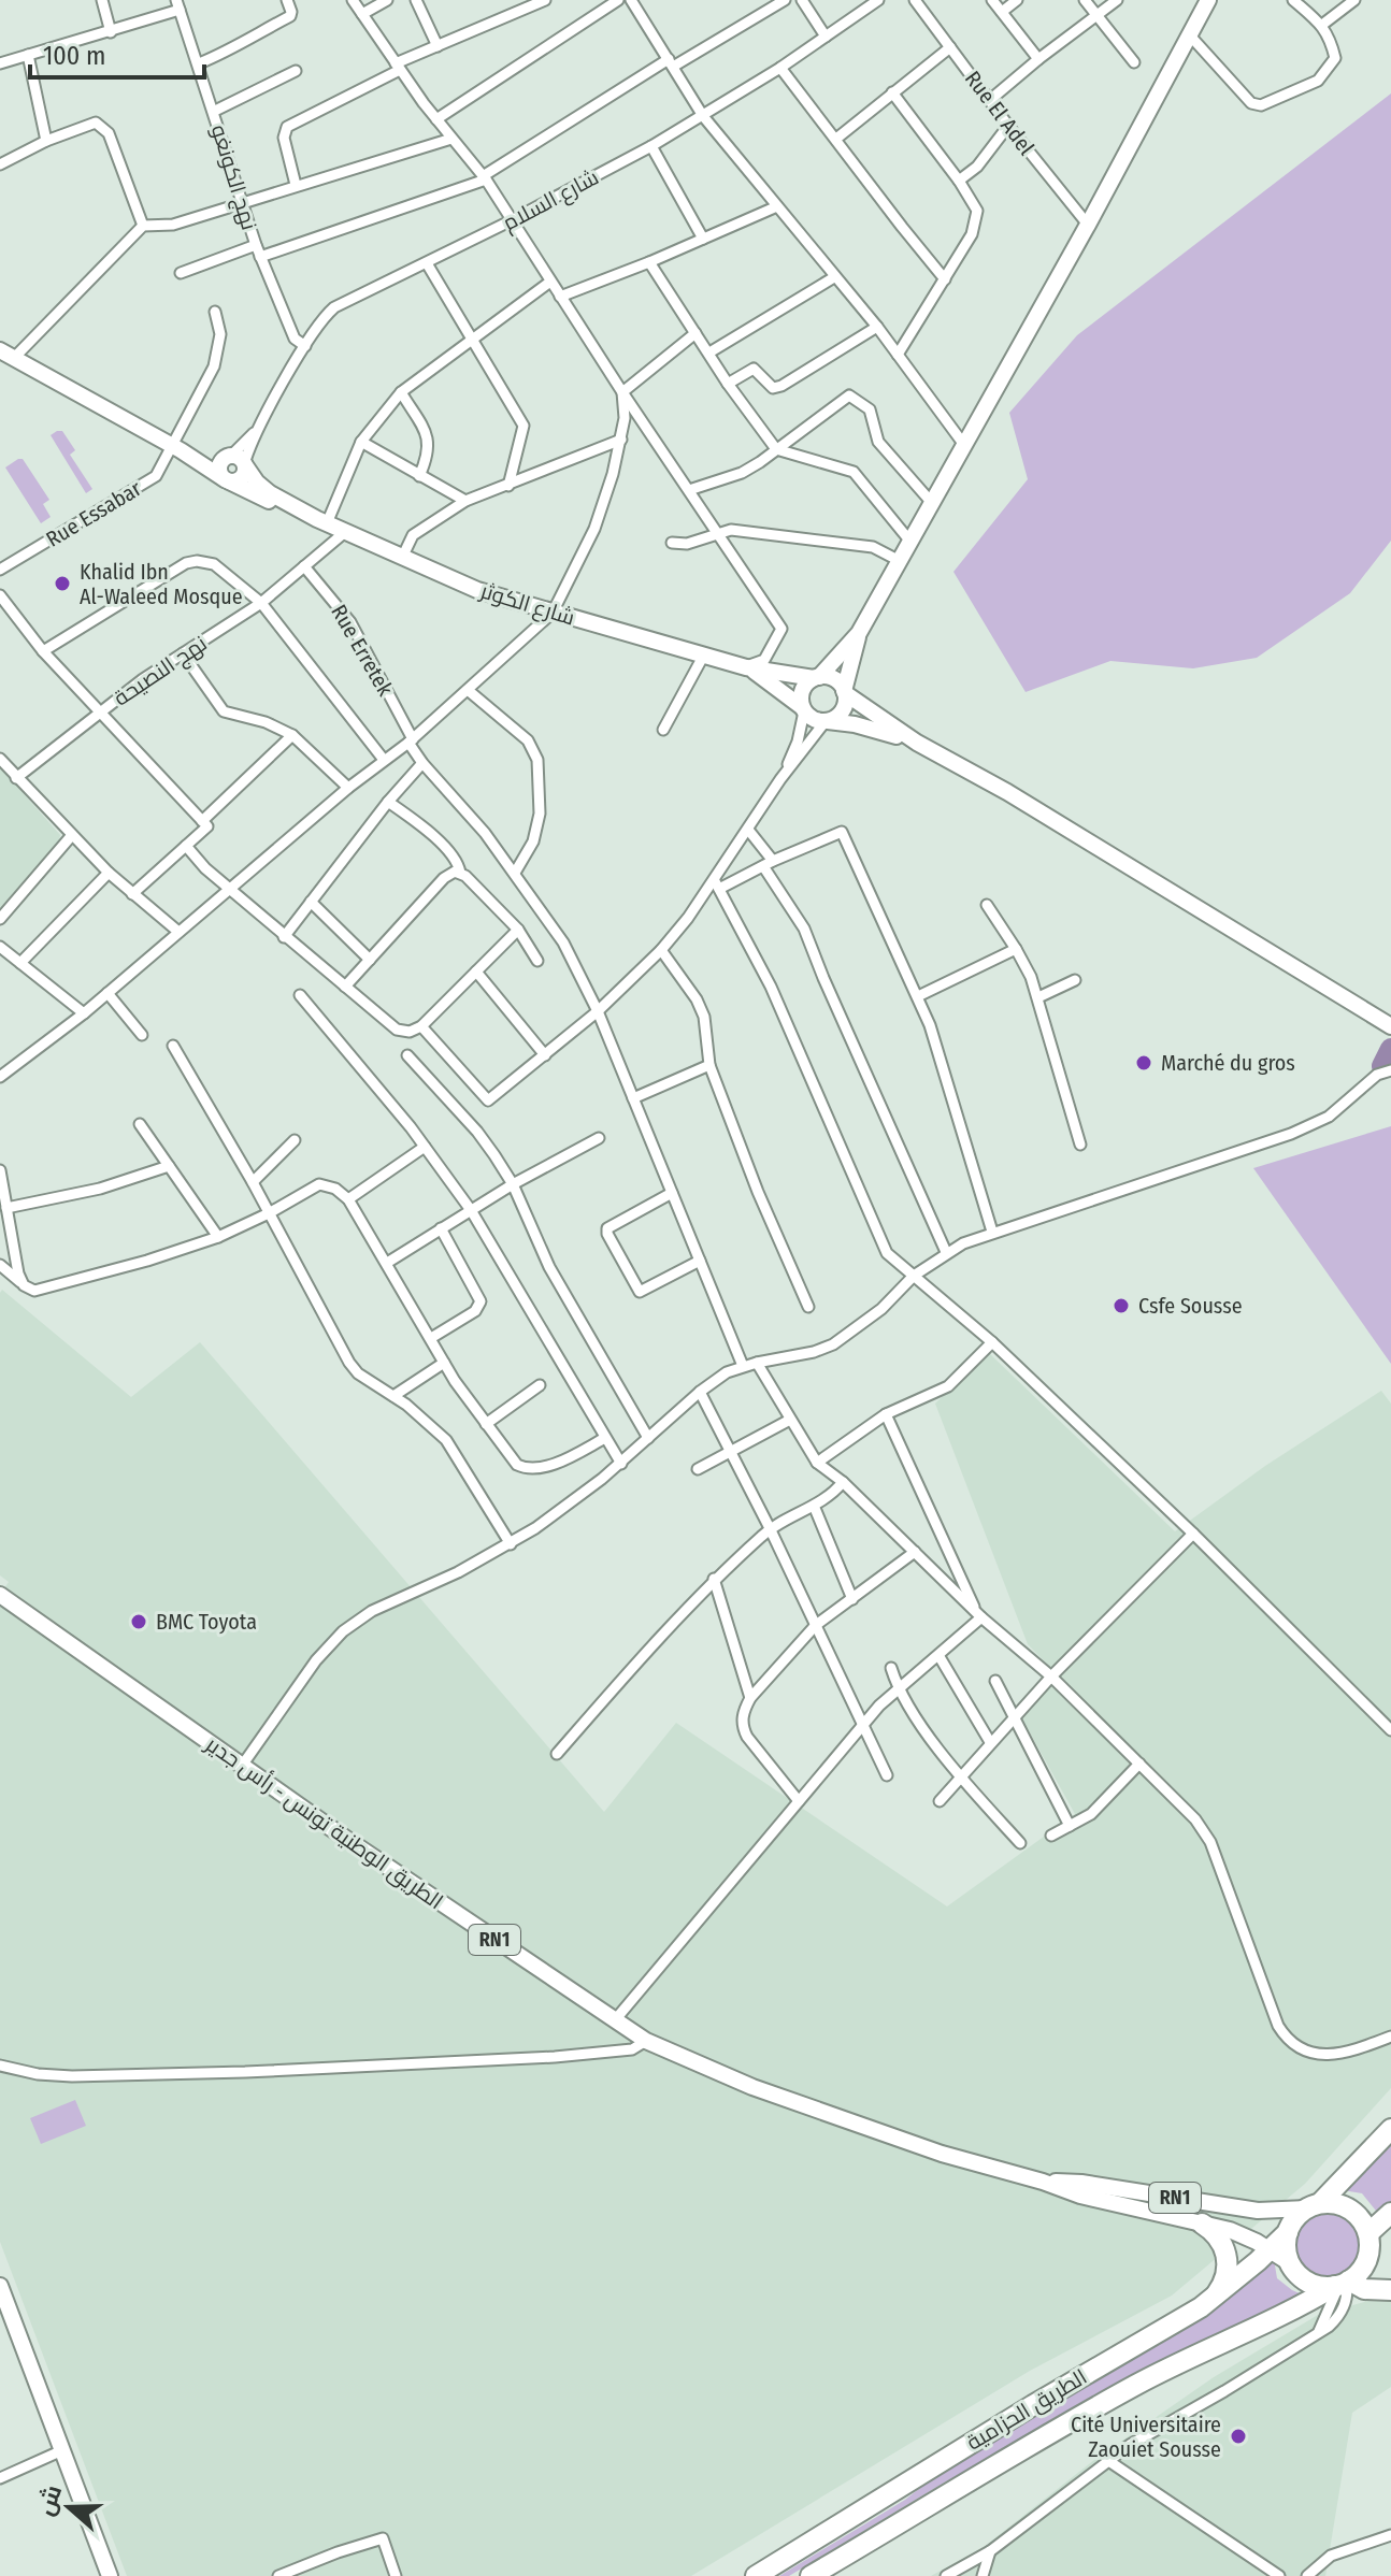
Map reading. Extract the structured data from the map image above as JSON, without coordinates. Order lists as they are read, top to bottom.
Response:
{
  "streets": {
    "highway": ["RN1", "الطريق الحزامية"],
    "main road": ["شارع الكوثر", "الطريق الوطنية تونس - رأس جدير"],
    "street": [
      "Rue El Adel",
      "نهج الكونغو",
      "شارع السلام",
      "Rue Essabar",
      "Rue Erretek",
      "نهج النصيحة"
    ]
  },
  "crossings": [
    ["نهج الكونغو", "شارع السلام"],
    ["شارع السلام", "شارع الكوثر"],
    ["Rue Essabar", "شارع الكوثر"],
    ["شارع الكوثر", "نهج النصيحة"],
    ["Rue Erretek", "نهج النصيحة"],
    ["الطريق الوطنية تونس - رأس جدير", "RN1"],
    ["الطريق الوطنية تونس - رأس جدير", "الطريق الحزامية"],
    ["RN1", "الطريق الحزامية"]
  ],
  "places": [
    "Khalid Ibn Al-Waleed Mosque",
    "Marché du gros",
    "Csfe Sousse",
    "BMC Toyota",
    "Cité Universitaire Zaouiet Sousse"
  ],
  "scale_bar": "100 m",
  "north": "left"
}
